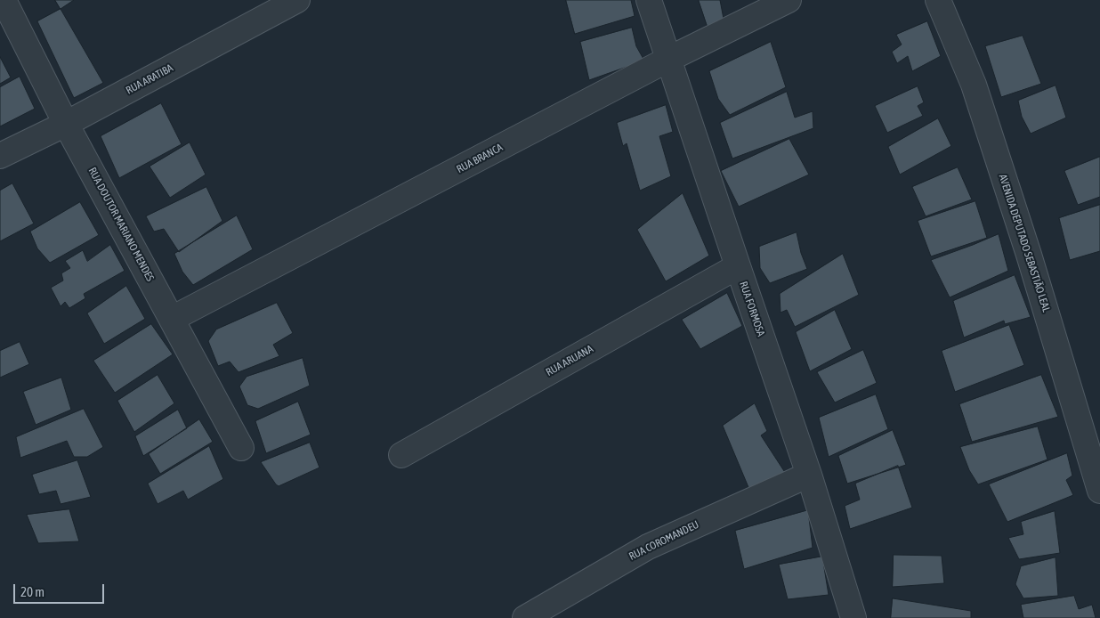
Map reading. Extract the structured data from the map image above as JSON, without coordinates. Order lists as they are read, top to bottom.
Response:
{
  "streets": {
    "street": [
      "RUA ARATIBA",
      "RUA BRANCA",
      "RUA DOUTOR MARIANO MENDES",
      "AVENIDA DEPUTADO SEBASTIÃO LEAL",
      "RUA FORMOSA",
      "RUA ARUANA",
      "RUA COROMANDEU"
    ]
  },
  "crossings": [
    ["RUA ARATIBA", "RUA DOUTOR MARIANO MENDES"],
    ["RUA BRANCA", "RUA DOUTOR MARIANO MENDES"],
    ["RUA BRANCA", "RUA FORMOSA"],
    ["RUA FORMOSA", "RUA ARUANA"],
    ["RUA FORMOSA", "RUA COROMANDEU"]
  ],
  "scale_bar": "20 m"
}
